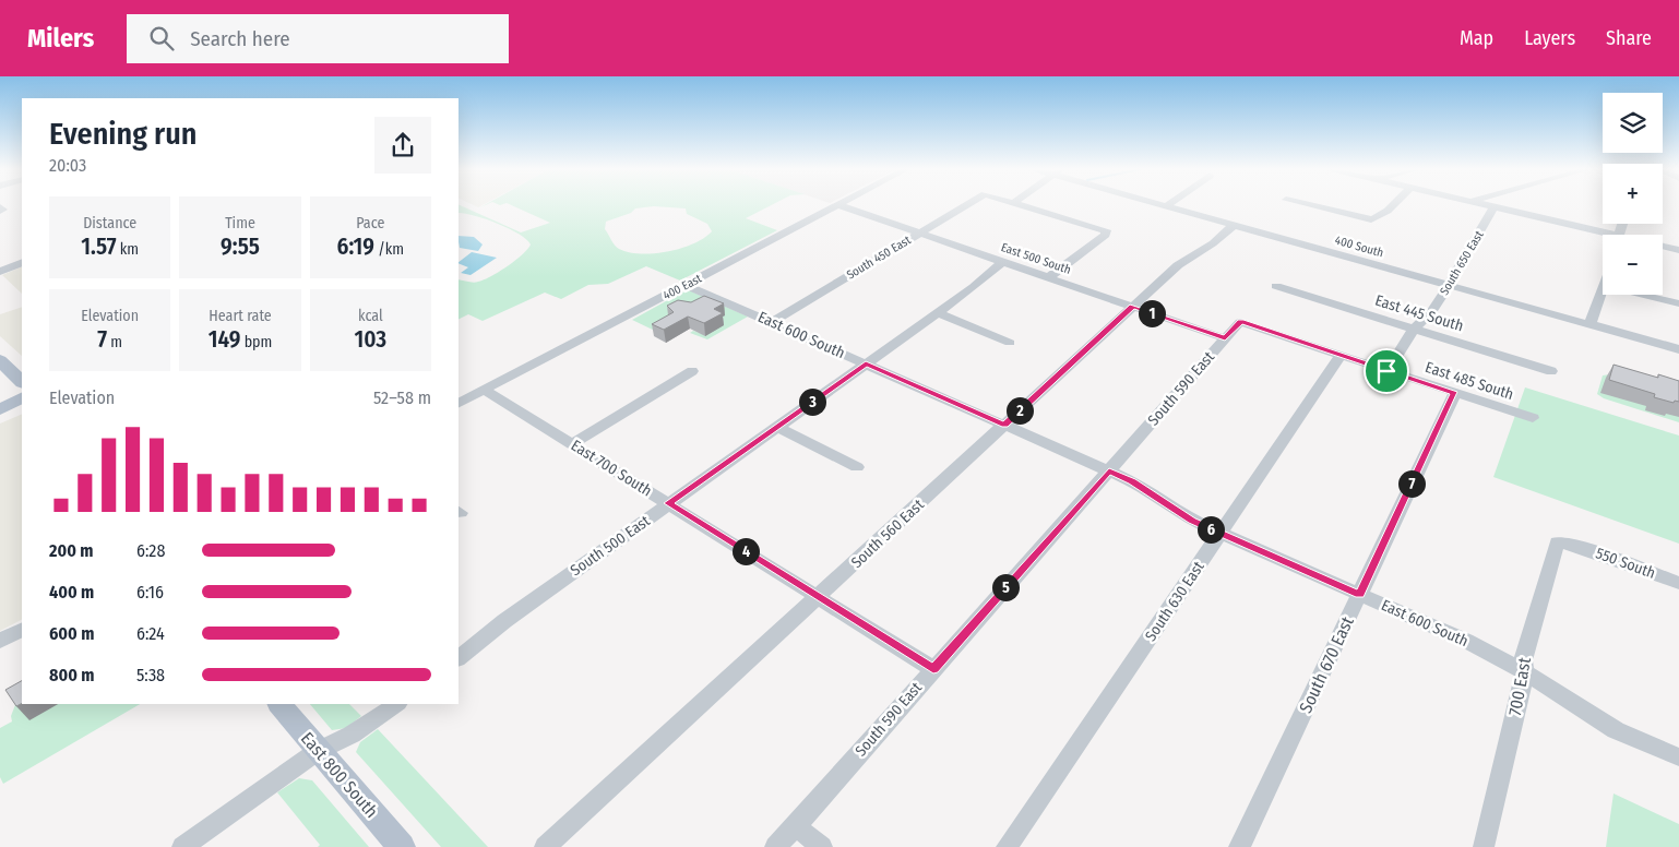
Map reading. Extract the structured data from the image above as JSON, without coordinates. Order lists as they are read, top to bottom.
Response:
{
  "streets": {
    "main road": ["East 800 South"],
    "street": [
      "400 South",
      "South 450 East",
      "East 500 South",
      "South 650 East",
      "400 East",
      "East 445 South",
      "East 600 South",
      "East 485 South",
      "South 590 East",
      "East 700 South",
      "South 560 East",
      "South 500 East",
      "550 South",
      "South 630 East",
      "South 670 East",
      "700 East"
    ]
  },
  "crossings": [
    ["400 South", "South 650 East"],
    ["400 South", "South 560 East"],
    ["South 450 East", "East 500 South"],
    ["South 450 East", "East 600 South"],
    ["East 500 South", "400 East"],
    ["East 500 South", "South 590 East"],
    ["East 500 South", "South 560 East"],
    ["East 500 South", "South 500 East"],
    ["South 650 East", "East 445 South"],
    ["South 650 East", "East 485 South"],
    ["400 East", "East 600 South"],
    ["400 East", "East 700 South"],
    ["East 600 South", "South 590 East"],
    ["East 600 South", "South 560 East"],
    ["East 600 South", "South 500 East"],
    ["East 600 South", "South 630 East"],
    ["East 600 South", "South 670 East"],
    ["East 600 South", "700 East"],
    ["East 485 South", "South 590 East"],
    ["East 485 South", "South 630 East"],
    ["East 485 South", "South 670 East"],
    ["South 590 East", "East 700 South"],
    ["East 700 South", "South 560 East"],
    ["East 700 South", "South 500 East"],
    ["550 South", "700 East"]
  ],
  "page": {
    "header": "Milers",
    "search": "Search here",
    "nav": ["Map", "Layers", "Share"],
    "map_buttons": ["+", "−"],
    "heading": ["Evening run", "20:03"],
    "stats": [
      ["Distance", "1.57 km"],
      ["Time", "9:55"],
      ["Pace", "6:19 /km"],
      ["Elevation", "7 m"],
      ["Heart rate", "149 bpm"],
      ["kcal", "103"]
    ],
    "pins": [
      "1",
      "3",
      "2",
      "7",
      "6",
      "4",
      "5"
    ],
    "chart": ["Elevation", "52–58 m"],
    "list": [
      {
        "name": "200 m",
        "note": "6:28"
      },
      {
        "name": "400 m",
        "note": "6:16"
      },
      {
        "name": "600 m",
        "note": "6:24"
      },
      {
        "name": "800 m",
        "note": "5:38"
      }
    ]
  }
}
